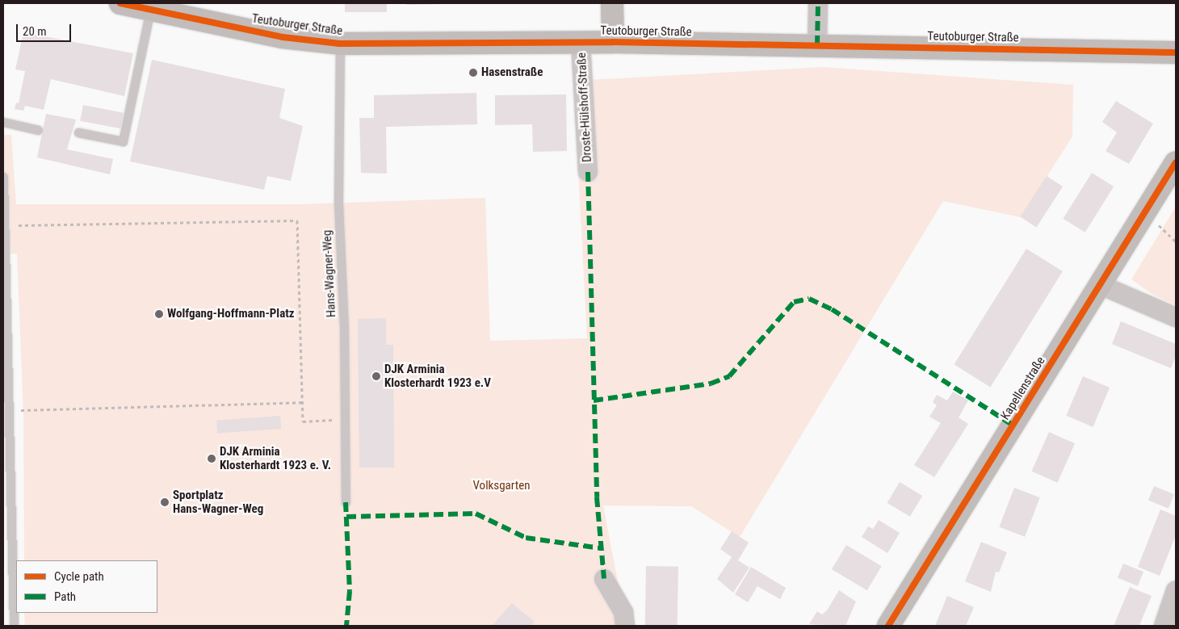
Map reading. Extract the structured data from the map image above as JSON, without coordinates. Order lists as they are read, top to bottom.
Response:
{
  "streets": {
    "main road": ["Teutoburger Straße", "Kapellenstraße"],
    "street": ["Droste-Hülshoff-Straße"],
    "lane": ["Hans-Wagner-Weg"]
  },
  "crossings": [
    ["Teutoburger Straße", "Droste-Hülshoff-Straße"],
    ["Teutoburger Straße", "Hans-Wagner-Weg"]
  ],
  "parks": ["Volksgarten"],
  "places": [
    "Hasenstraße",
    "Wolfgang-Hoffmann-Platz",
    "DJK Arminia Klosterhardt 1923 e.V",
    "DJK Arminia Klosterhardt 1923 e. V.",
    "Sportplatz Hans-Wagner-Weg"
  ],
  "legend": ["Cycle path", "Path"],
  "scale_bar": "20 m"
}
